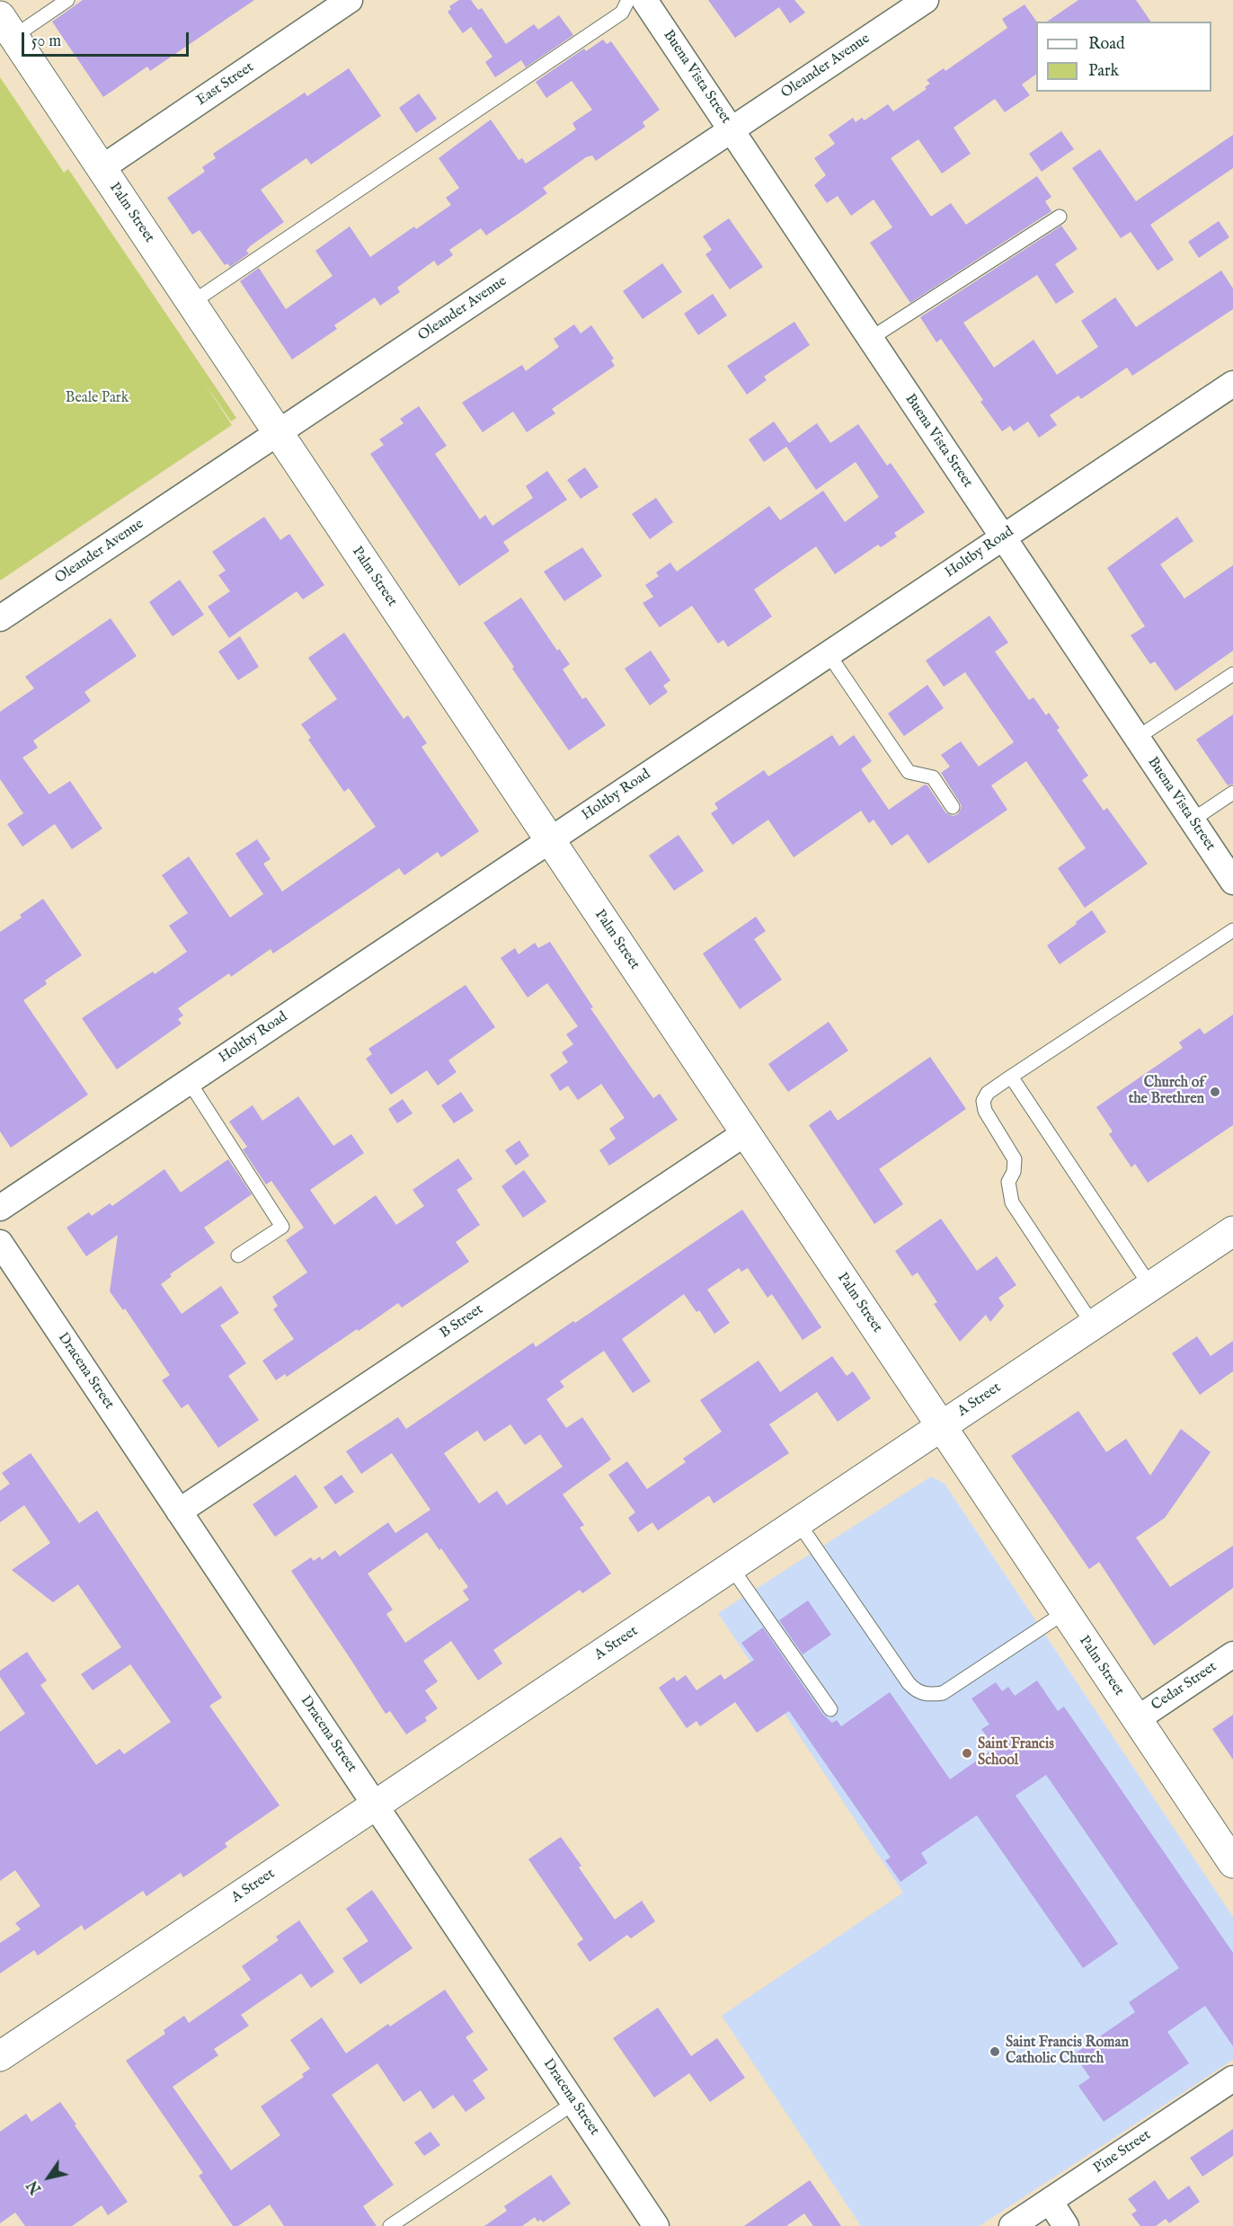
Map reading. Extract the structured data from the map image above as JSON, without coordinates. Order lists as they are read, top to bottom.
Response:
{
  "streets": {
    "street": [
      "Oleander Avenue",
      "Buena Vista Street",
      "East Street",
      "Palm Street",
      "Holtby Road",
      "B Street",
      "Dracena Street",
      "A Street",
      "Cedar Street",
      "Pine Street"
    ]
  },
  "crossings": [
    ["Oleander Avenue", "Buena Vista Street"],
    ["Oleander Avenue", "Palm Street"],
    ["Buena Vista Street", "Holtby Road"],
    ["East Street", "Palm Street"],
    ["Palm Street", "Holtby Road"],
    ["Palm Street", "B Street"],
    ["Palm Street", "A Street"],
    ["Palm Street", "Cedar Street"],
    ["B Street", "Dracena Street"],
    ["Dracena Street", "A Street"]
  ],
  "parks": ["Beale Park"],
  "places": ["Church of the Brethren", "Saint Francis School", "Saint Francis Roman Catholic Church"],
  "legend": ["Road", "Park"],
  "scale_bar": "50 m",
  "north": "bottom left"
}
